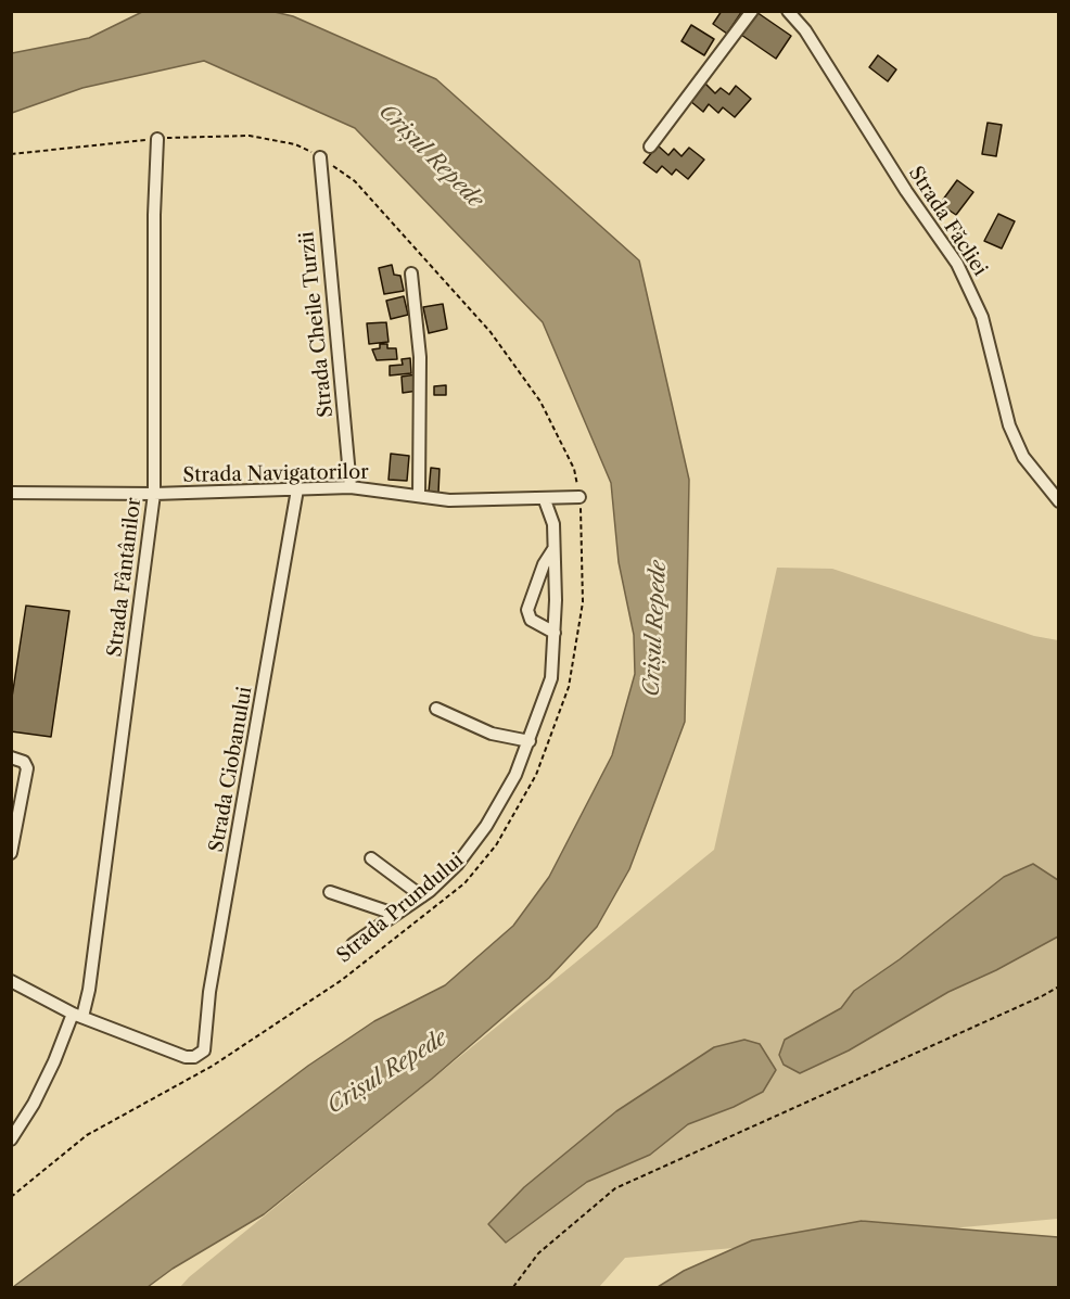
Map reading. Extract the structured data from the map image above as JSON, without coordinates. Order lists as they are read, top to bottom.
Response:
{
  "streets": {
    "street": [
      "Strada Făcliei",
      "Strada Cheile Turzii",
      "Strada Navigatorilor",
      "Strada Fântânilor",
      "Strada Ciobanului",
      "Strada Prundului"
    ]
  },
  "crossings": [
    ["Strada Cheile Turzii", "Strada Navigatorilor"],
    ["Strada Navigatorilor", "Strada Fântânilor"],
    ["Strada Navigatorilor", "Strada Ciobanului"],
    ["Strada Navigatorilor", "Strada Prundului"],
    ["Strada Fântânilor", "Strada Ciobanului"]
  ],
  "water": ["Crișul Repede"]
}
